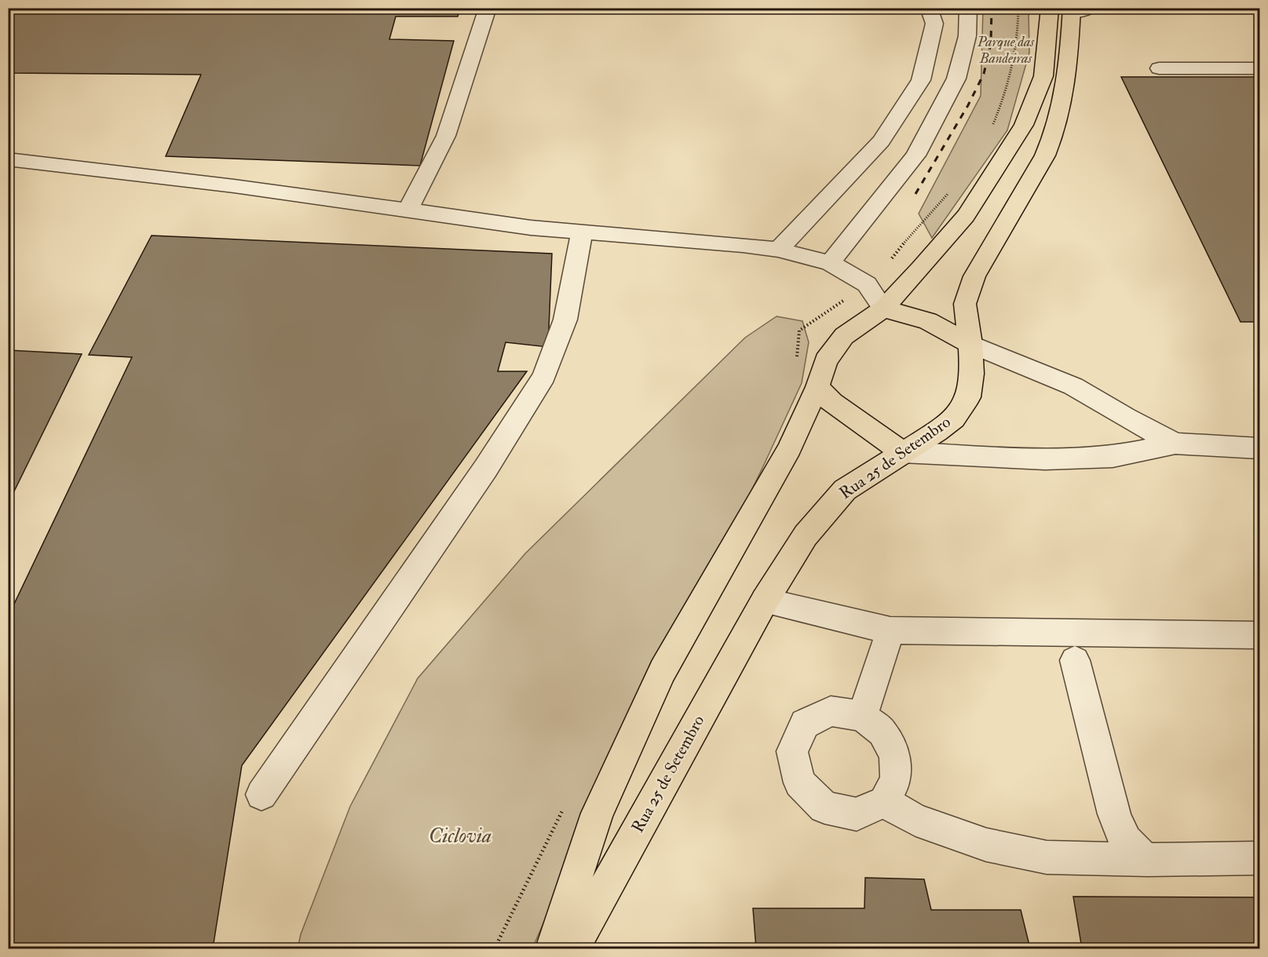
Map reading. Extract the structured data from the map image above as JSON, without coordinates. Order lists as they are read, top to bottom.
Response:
{
  "streets": {
    "main road": ["Rua 25 de Setembro"]
  },
  "parks": ["Parque das Bandeiras", "Ciclovia"]
}
